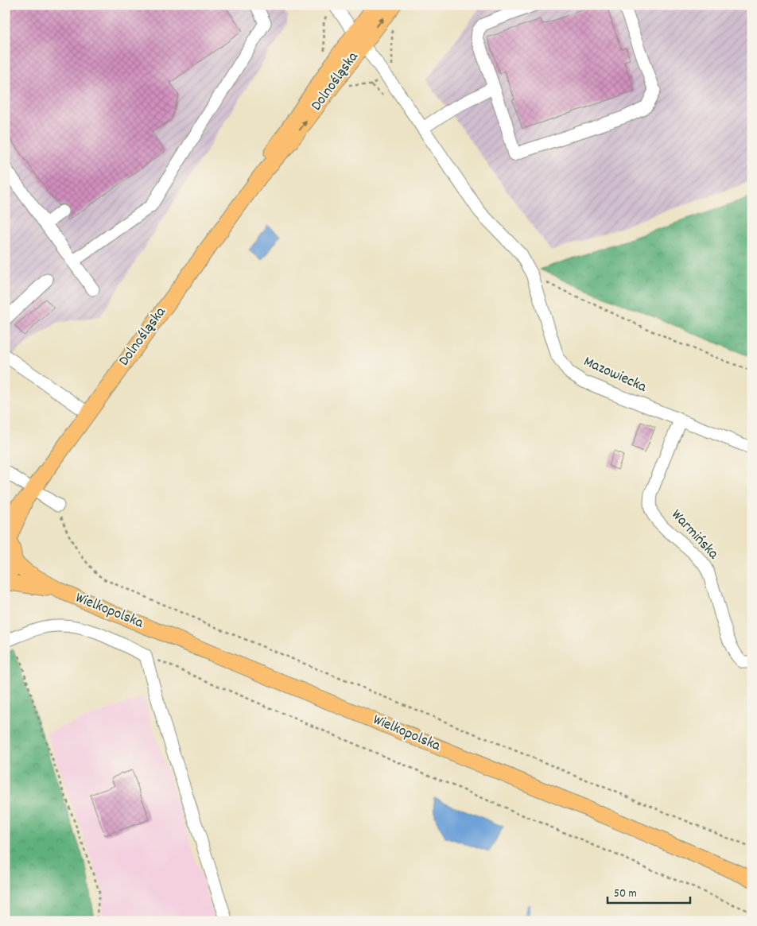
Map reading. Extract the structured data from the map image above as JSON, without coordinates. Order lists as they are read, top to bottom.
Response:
{
  "streets": {
    "main road": ["Dolnośląska", "Wielkopolska"],
    "street": ["Mazowiecka", "Warmińska"]
  },
  "crossings": [
    ["Dolnośląska", "Mazowiecka"],
    ["Mazowiecka", "Warmińska"]
  ],
  "scale_bar": "50 m"
}
